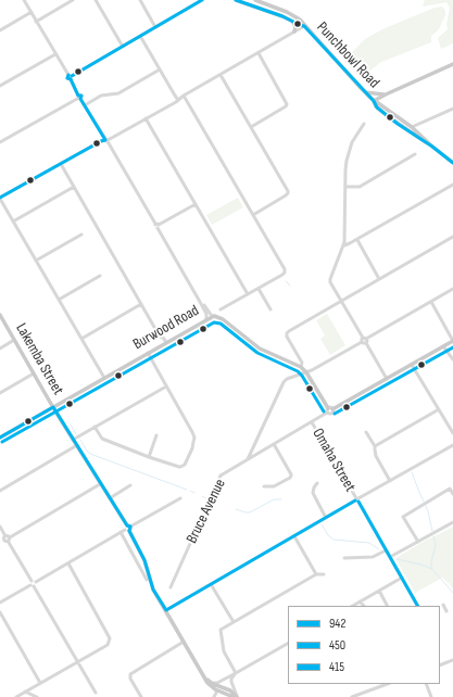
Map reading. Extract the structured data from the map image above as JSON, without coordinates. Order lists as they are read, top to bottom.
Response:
{
  "streets": {
    "main road": ["Punchbowl Road", "Burwood Road", "Lakemba Street"],
    "street": ["Omaha Street", "Bruce Avenue"]
  },
  "crossings": [
    ["Burwood Road", "Lakemba Street"],
    ["Burwood Road", "Bruce Avenue"],
    ["Omaha Street", "Bruce Avenue"]
  ],
  "lines": ["transit line 450", "transit line 415", "transit line 942"],
  "legend": ["942", "450", "415"]
}
